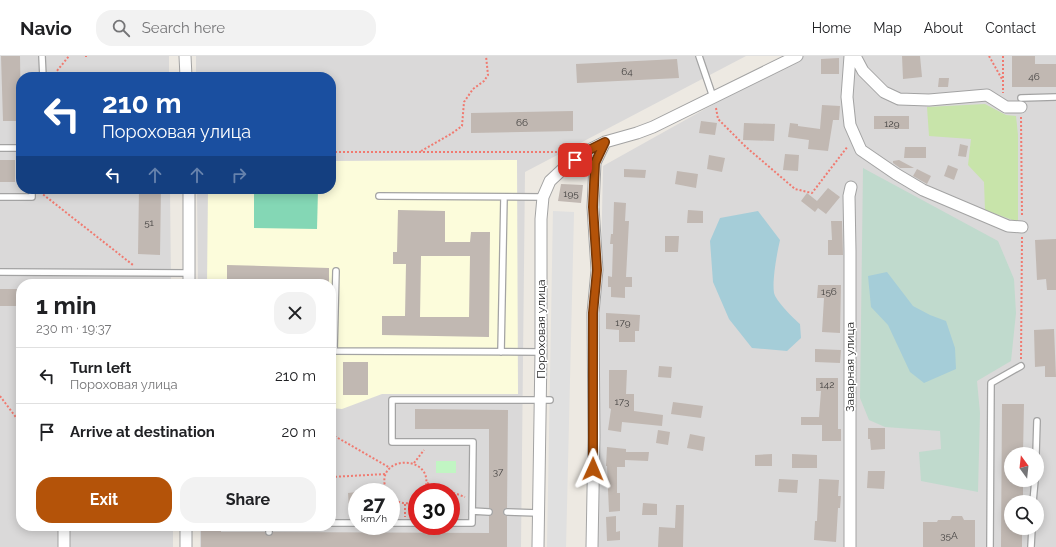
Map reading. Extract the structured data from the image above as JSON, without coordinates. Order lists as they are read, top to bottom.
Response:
{
  "streets": {
    "street": ["Пороховая улица", "Заварная улица"]
  },
  "house_numbers": [
    "64",
    "46",
    "66",
    "129",
    "195",
    "51",
    "156",
    "179",
    "142",
    "173",
    "37",
    "35А"
  ],
  "north": "top",
  "page": {
    "header": "Navio",
    "search": "Search here",
    "nav": [
      "Home",
      "Map",
      "About",
      "Contact"
    ],
    "turn": ["210 m", "Пороховая улица"],
    "heading": ["1 min", "230 m · 19:37"],
    "list": [
      {
        "name": "Turn left",
        "note": "Пороховая улица",
        "value": "210 m"
      },
      {
        "name": "Arrive at destination",
        "value": "20 m"
      }
    ],
    "buttons": ["Exit", "Share"],
    "speed": "27 km/h",
    "limit": "30"
  }
}
